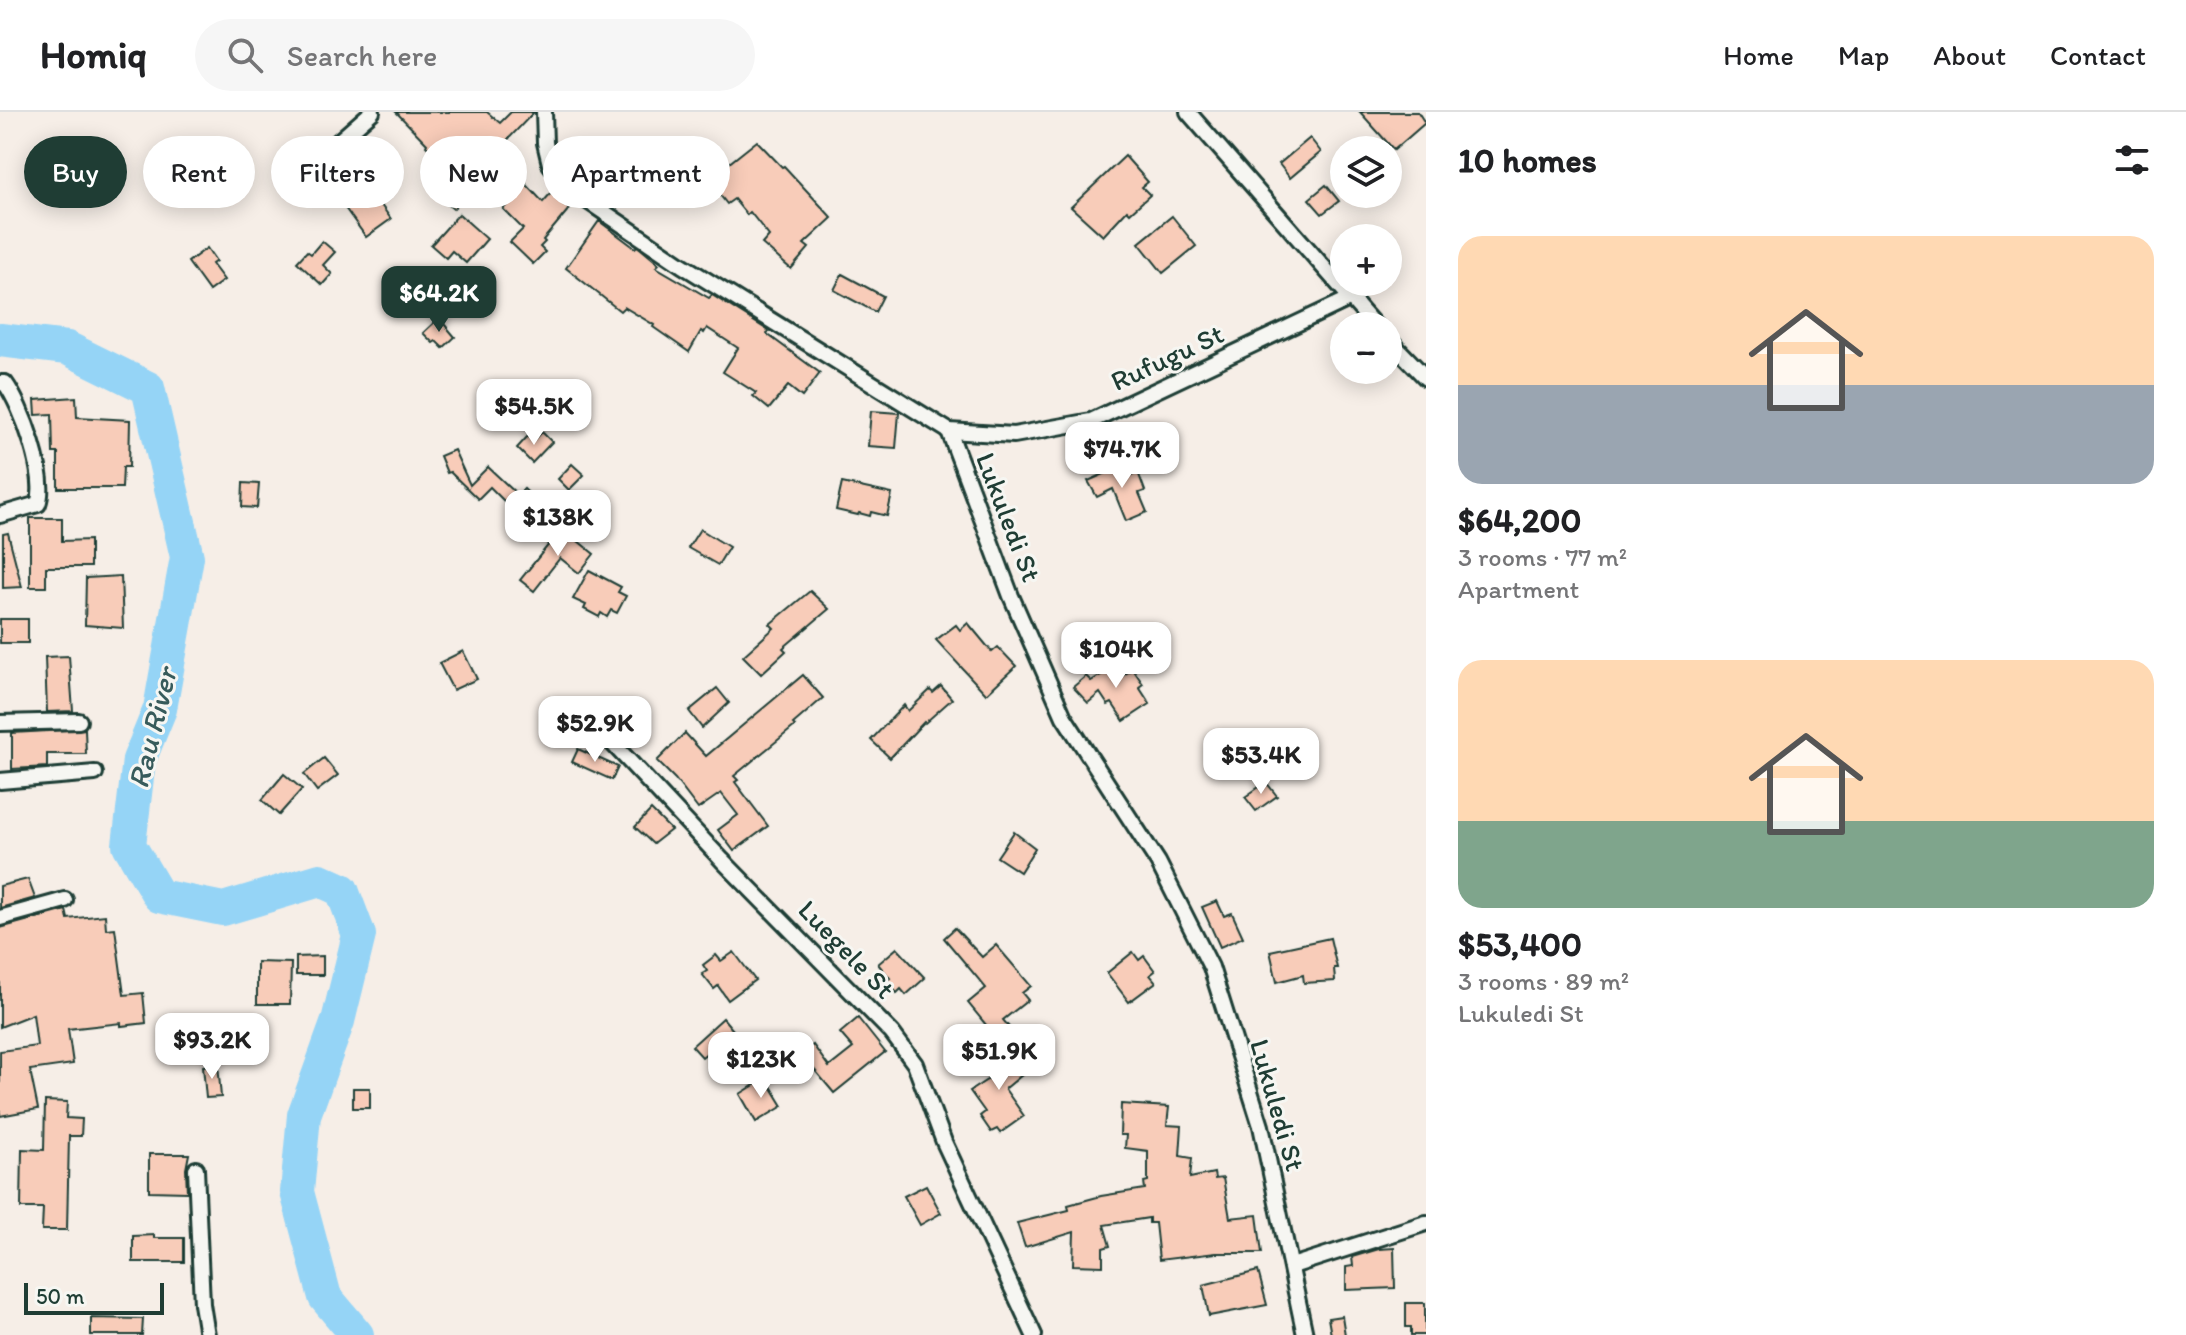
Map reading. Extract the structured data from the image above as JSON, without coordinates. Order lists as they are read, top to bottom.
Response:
{
  "streets": {
    "street": ["Rufugu St", "Lukuledi St", "Luegele St"]
  },
  "crossings": [
    ["Rufugu St", "Lukuledi St"]
  ],
  "water": ["Rau River"],
  "scale_bar": "50 m",
  "page": {
    "header": "Homiq",
    "search": "Search here",
    "nav": [
      "Home",
      "Map",
      "About",
      "Contact"
    ],
    "heading": "10 homes",
    "map_buttons": ["+", "−"],
    "chip": [
      "Buy",
      "Rent",
      "Filters",
      "New",
      "Apartment"
    ],
    "list": [
      {
        "name": "$64,200",
        "note": "3 rooms · 77 m² · Apartment"
      },
      {
        "name": "$53,400",
        "note": "3 rooms · 89 m² · Lukuledi St"
      }
    ],
    "price": [
      "$64.2K",
      "$54.5K",
      "$74.7K",
      "$138K",
      "$104K",
      "$52.9K",
      "$53.4K",
      "$93.2K",
      "$51.9K",
      "$123K"
    ],
    "scale": "50 m"
  }
}
